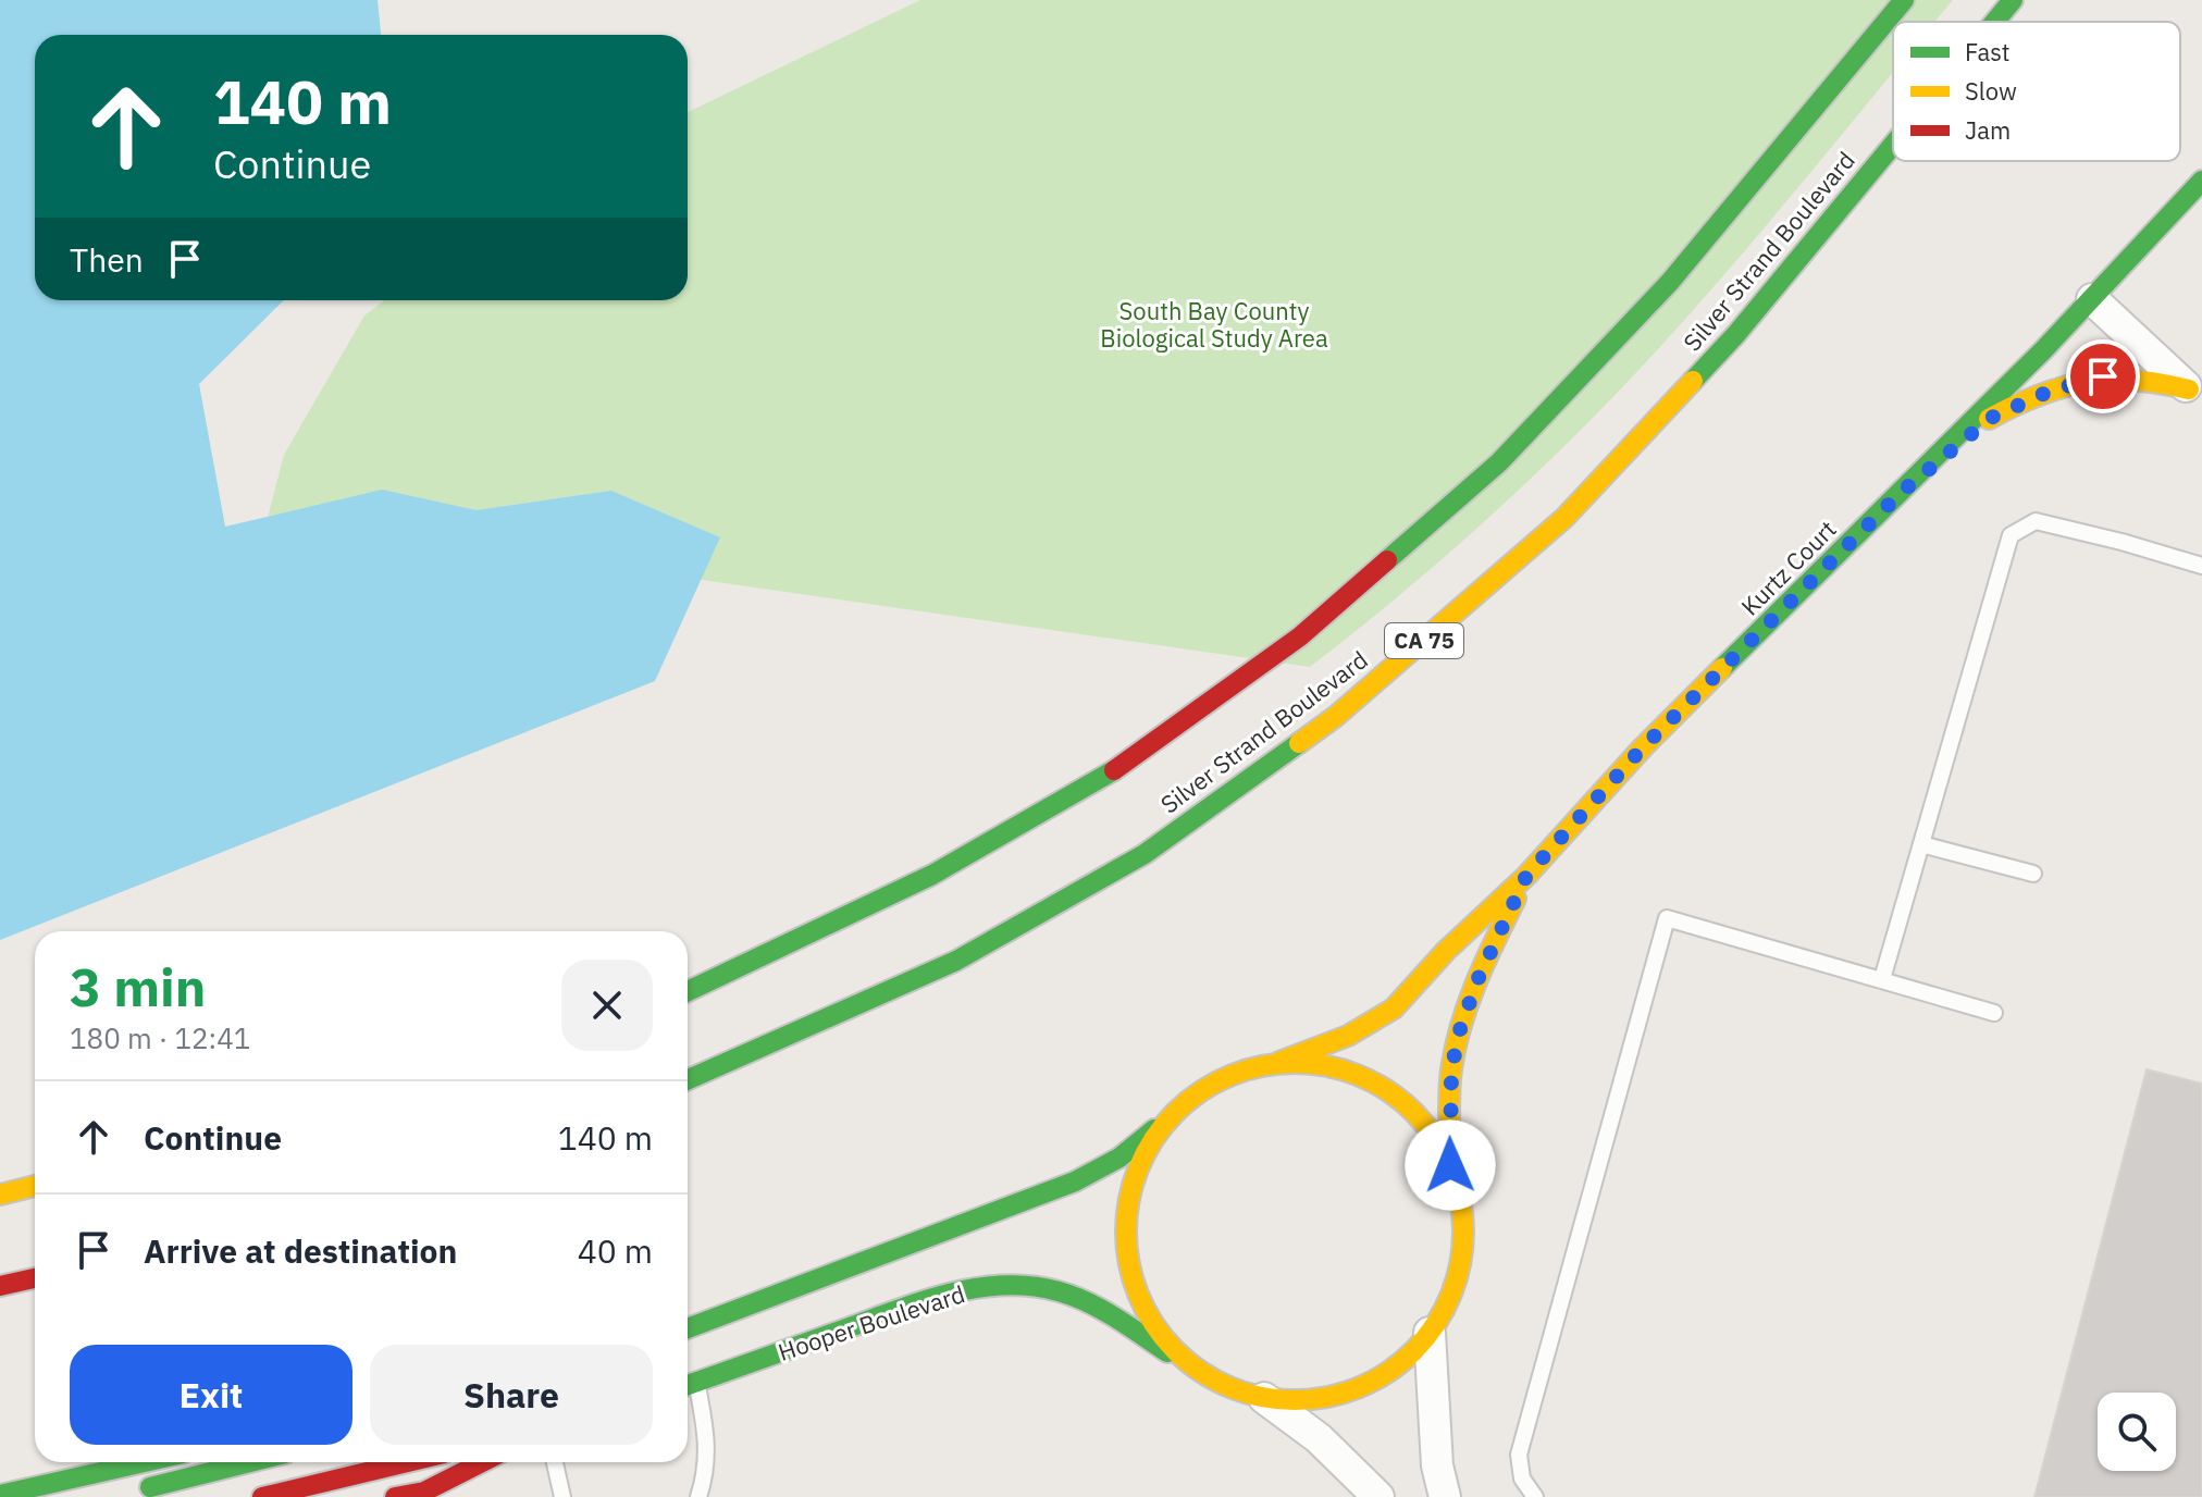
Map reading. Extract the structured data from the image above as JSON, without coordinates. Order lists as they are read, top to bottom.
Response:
{
  "streets": {
    "main road": [
      "Silver Strand Boulevard",
      "Kurtz Court",
      "CA 75",
      "Hooper Boulevard"
    ]
  },
  "parks": ["South Bay County Biological Study Area"],
  "legend": ["Fast", "Slow", "Jam"],
  "page": {
    "turn": ["140 m", "Continue"],
    "then": "Then",
    "heading": ["3 min", "180 m · 12:41"],
    "list": [
      {
        "name": "Continue",
        "value": "140 m"
      },
      {
        "name": "Arrive at destination",
        "value": "40 m"
      }
    ],
    "buttons": ["Exit", "Share"]
  }
}
